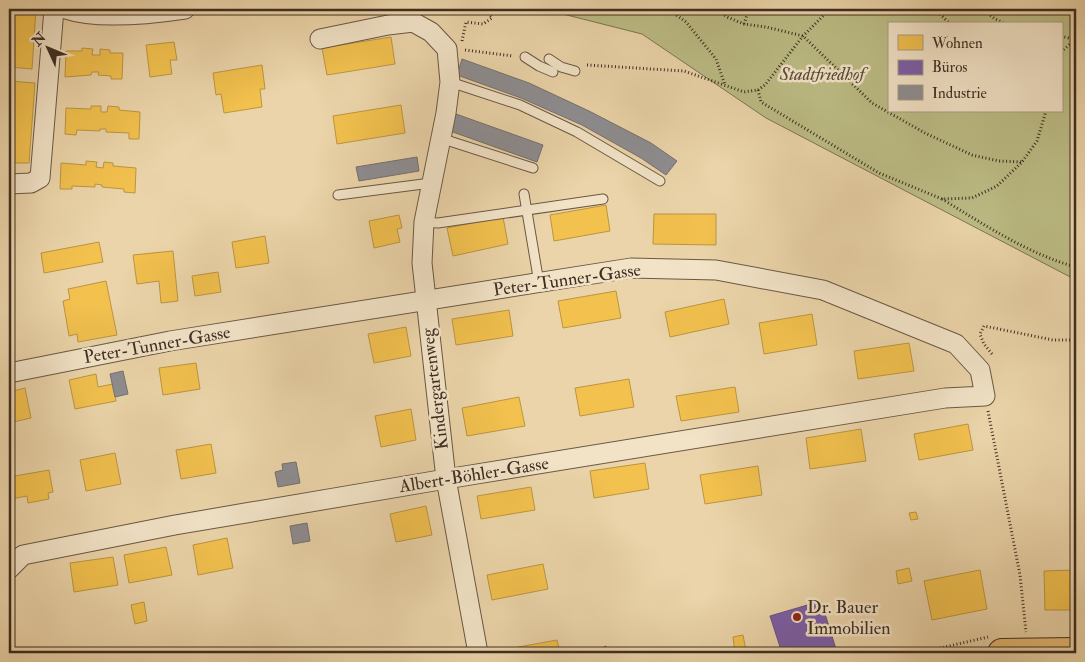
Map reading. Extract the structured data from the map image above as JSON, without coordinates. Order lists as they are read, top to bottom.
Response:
{
  "streets": {
    "street": ["Peter-Tunner-Gasse", "Kindergartenweg", "Albert-Böhler-Gasse"]
  },
  "crossings": [
    ["Peter-Tunner-Gasse", "Kindergartenweg"],
    ["Peter-Tunner-Gasse", "Albert-Böhler-Gasse"],
    ["Kindergartenweg", "Albert-Böhler-Gasse"]
  ],
  "parks": ["Stadtfriedhof"],
  "places": ["Dr. Bauer Immobilien"],
  "legend": ["Wohnen", "Büros", "Industrie"],
  "north": "top left"
}
